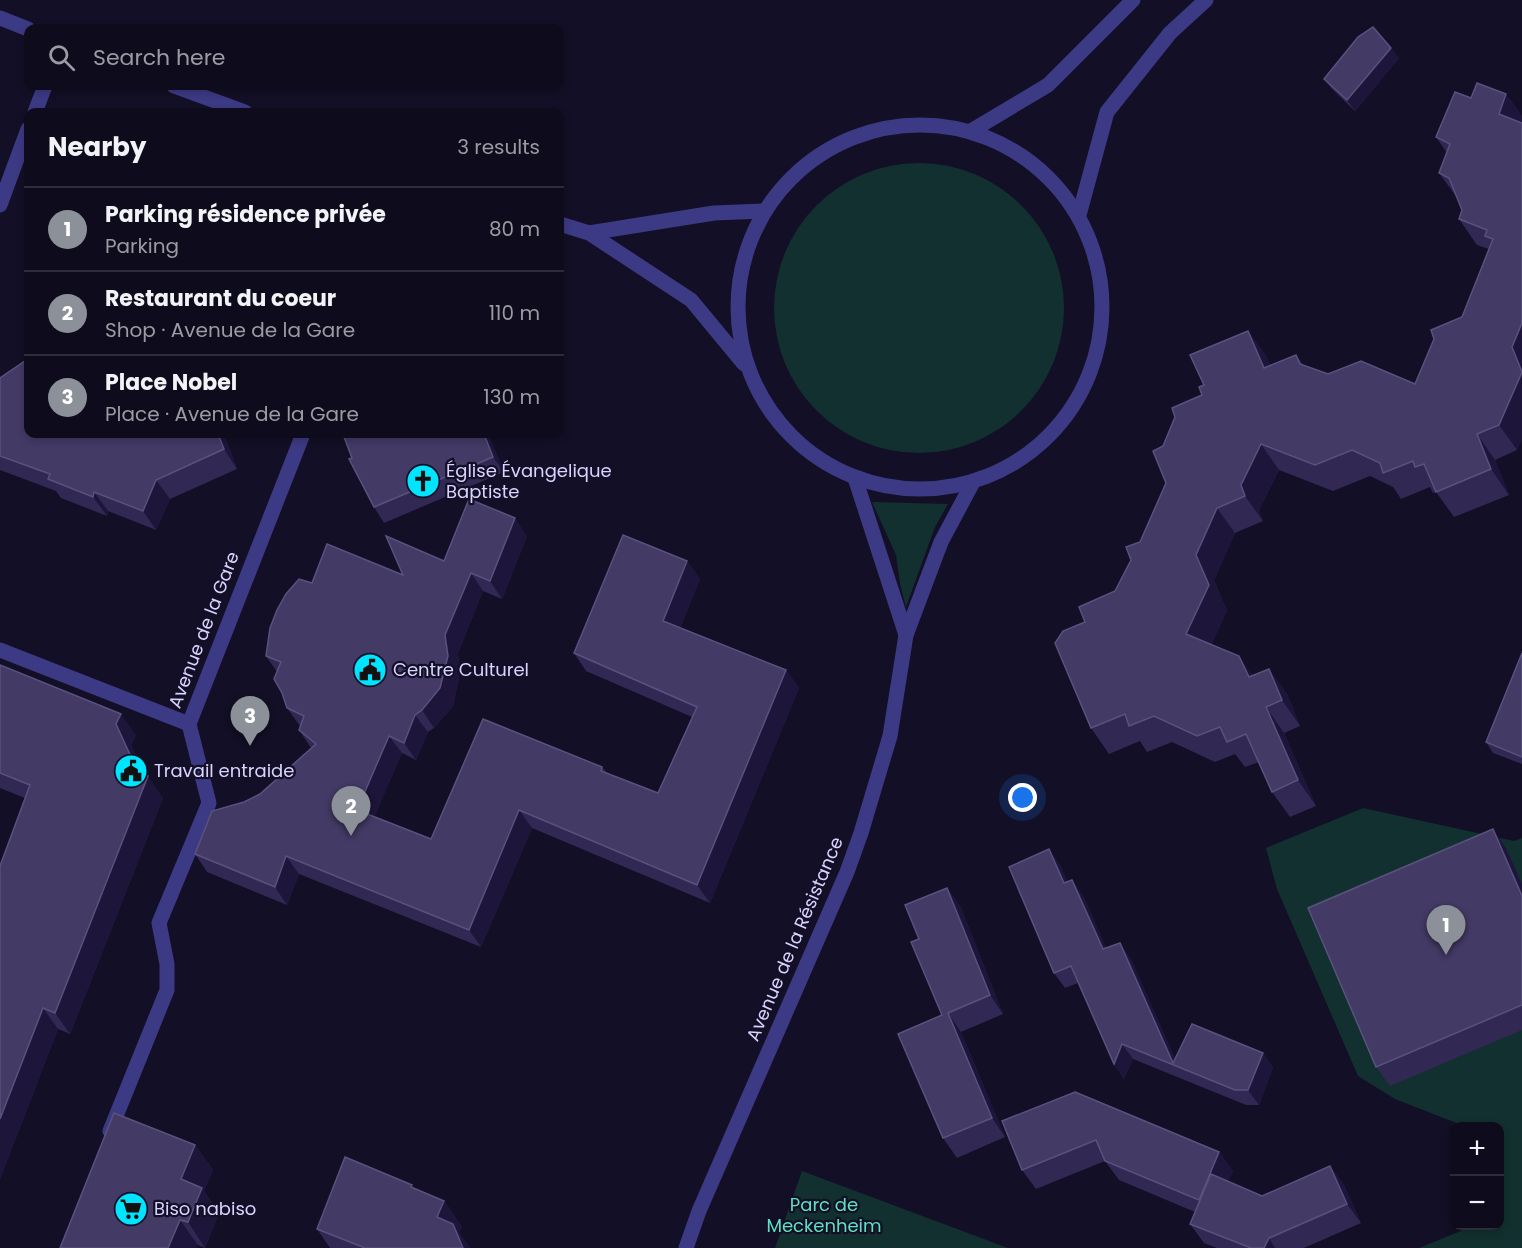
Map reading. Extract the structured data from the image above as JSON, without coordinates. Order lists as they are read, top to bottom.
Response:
{
  "streets": {
    "street": ["Avenue de la Gare", "Avenue de la Résistance"]
  },
  "parks": ["Parc de Meckenheim"],
  "places": {
    "church": ["Église Évangelique Baptiste"],
    "public building": ["Centre Culturel", "Travail entraide"],
    "supermarket": ["Biso nabiso"]
  },
  "page": {
    "search": "Search here",
    "heading": ["Nearby", "3 results"],
    "list": [
      {
        "mark": "1",
        "name": "Parking résidence privée",
        "note": "Parking",
        "value": "80 m"
      },
      {
        "mark": "2",
        "name": "Restaurant du coeur",
        "note": "Shop · Avenue de la Gare",
        "value": "110 m"
      },
      {
        "mark": "3",
        "name": "Place Nobel",
        "note": "Place · Avenue de la Gare",
        "value": "130 m"
      }
    ],
    "pins": ["3", "2", "1"],
    "map_buttons": ["+", "−"]
  }
}
